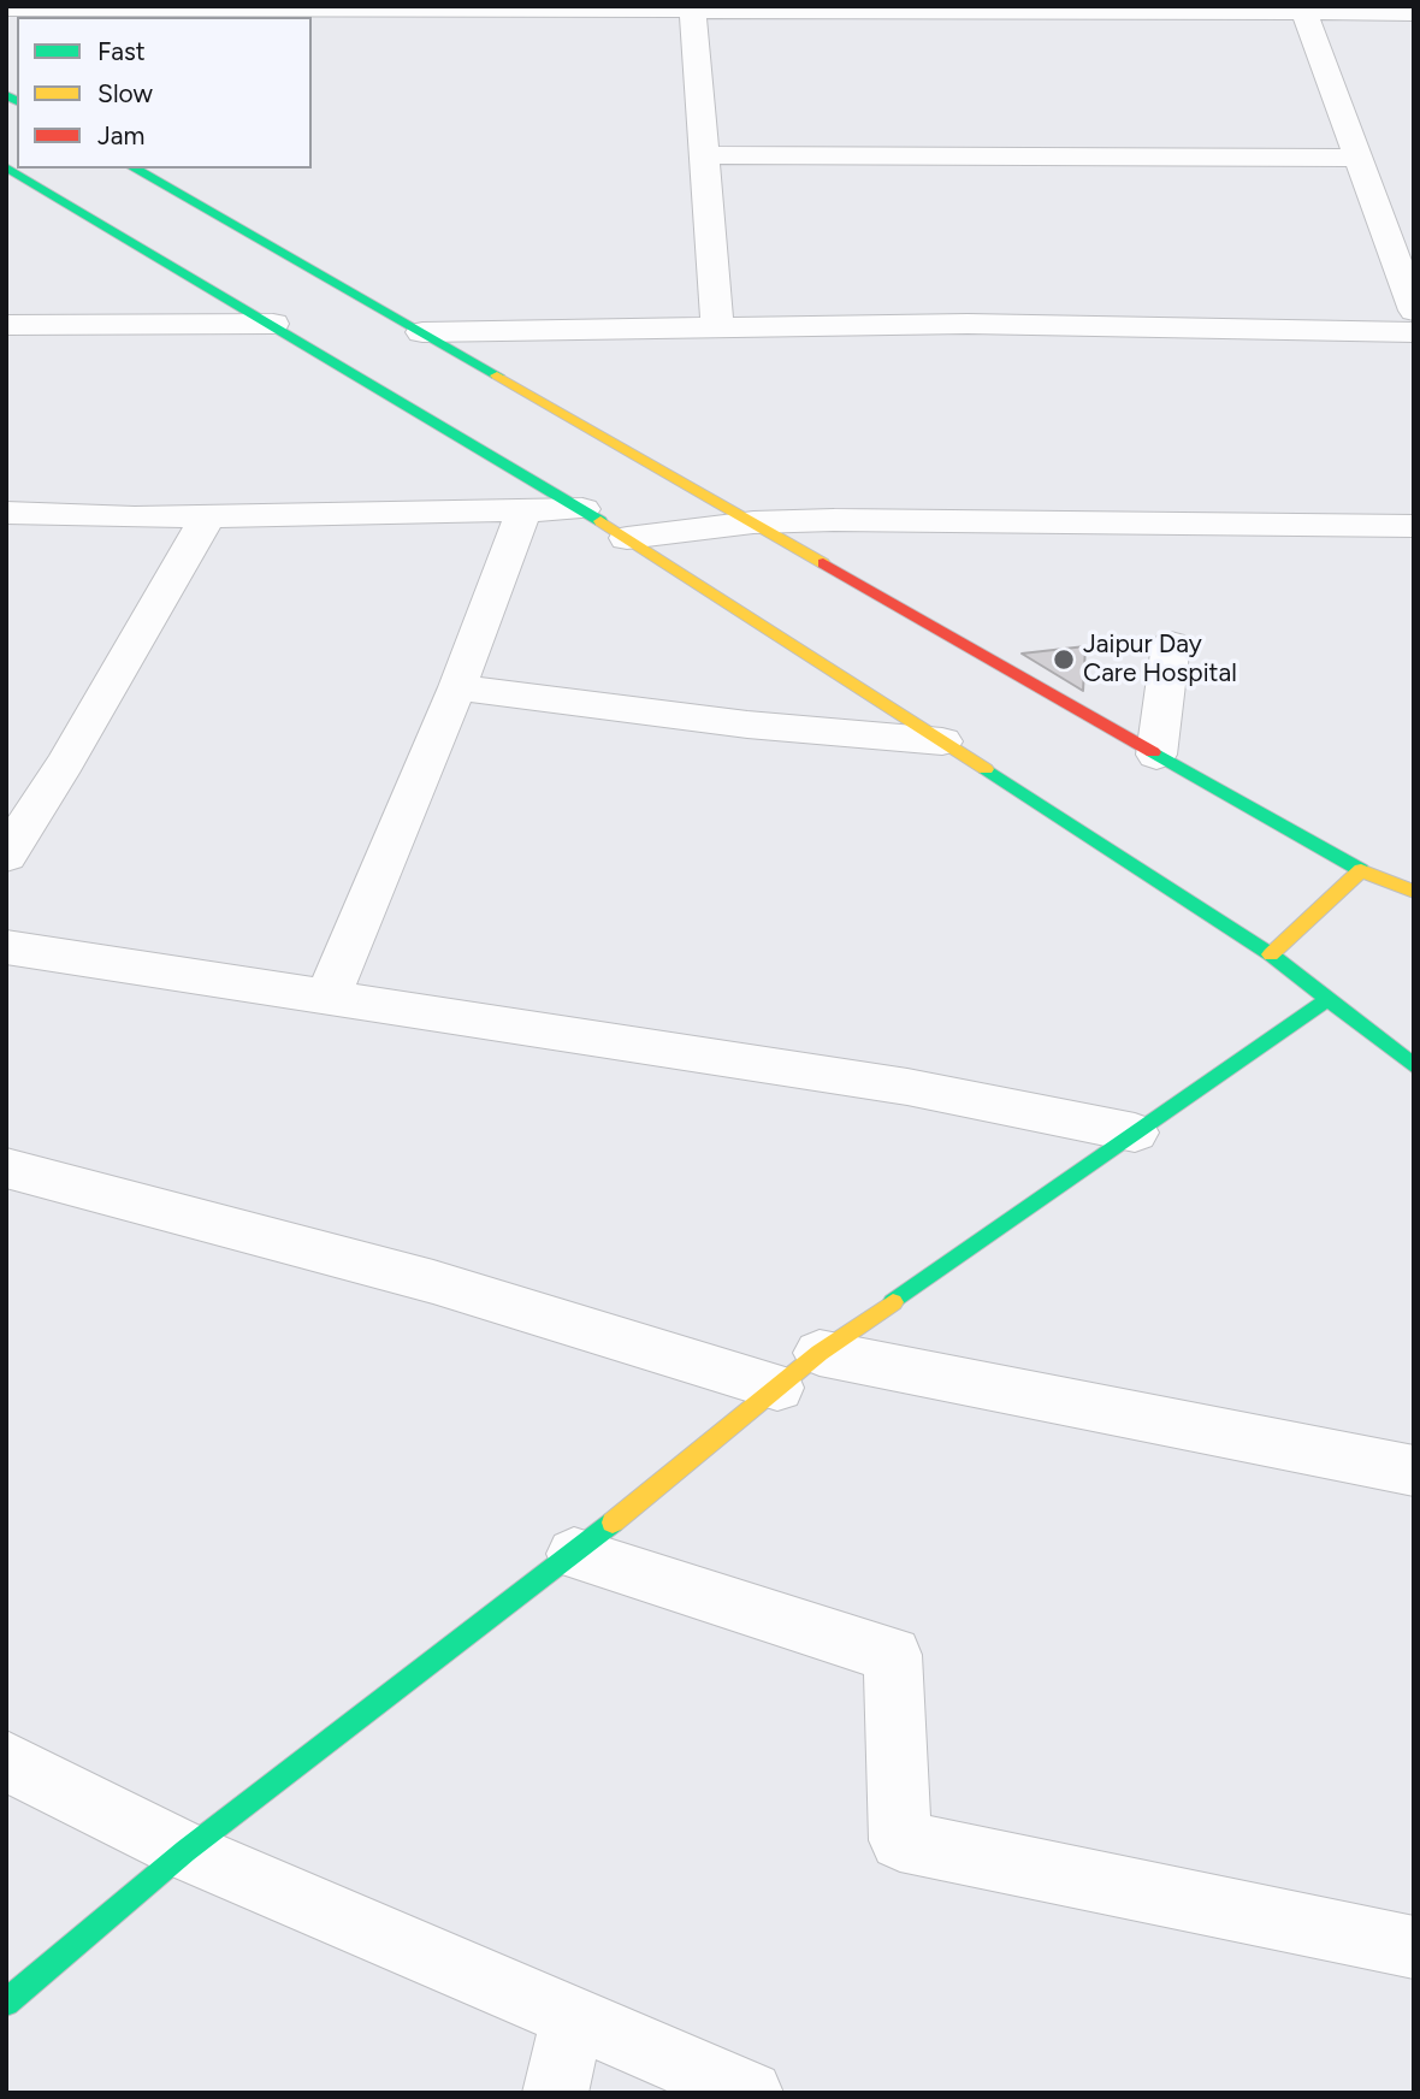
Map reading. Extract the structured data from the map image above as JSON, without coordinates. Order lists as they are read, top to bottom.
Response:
{
  "places": ["Jaipur Day Care Hospital"],
  "legend": ["Fast", "Slow", "Jam"]
}
